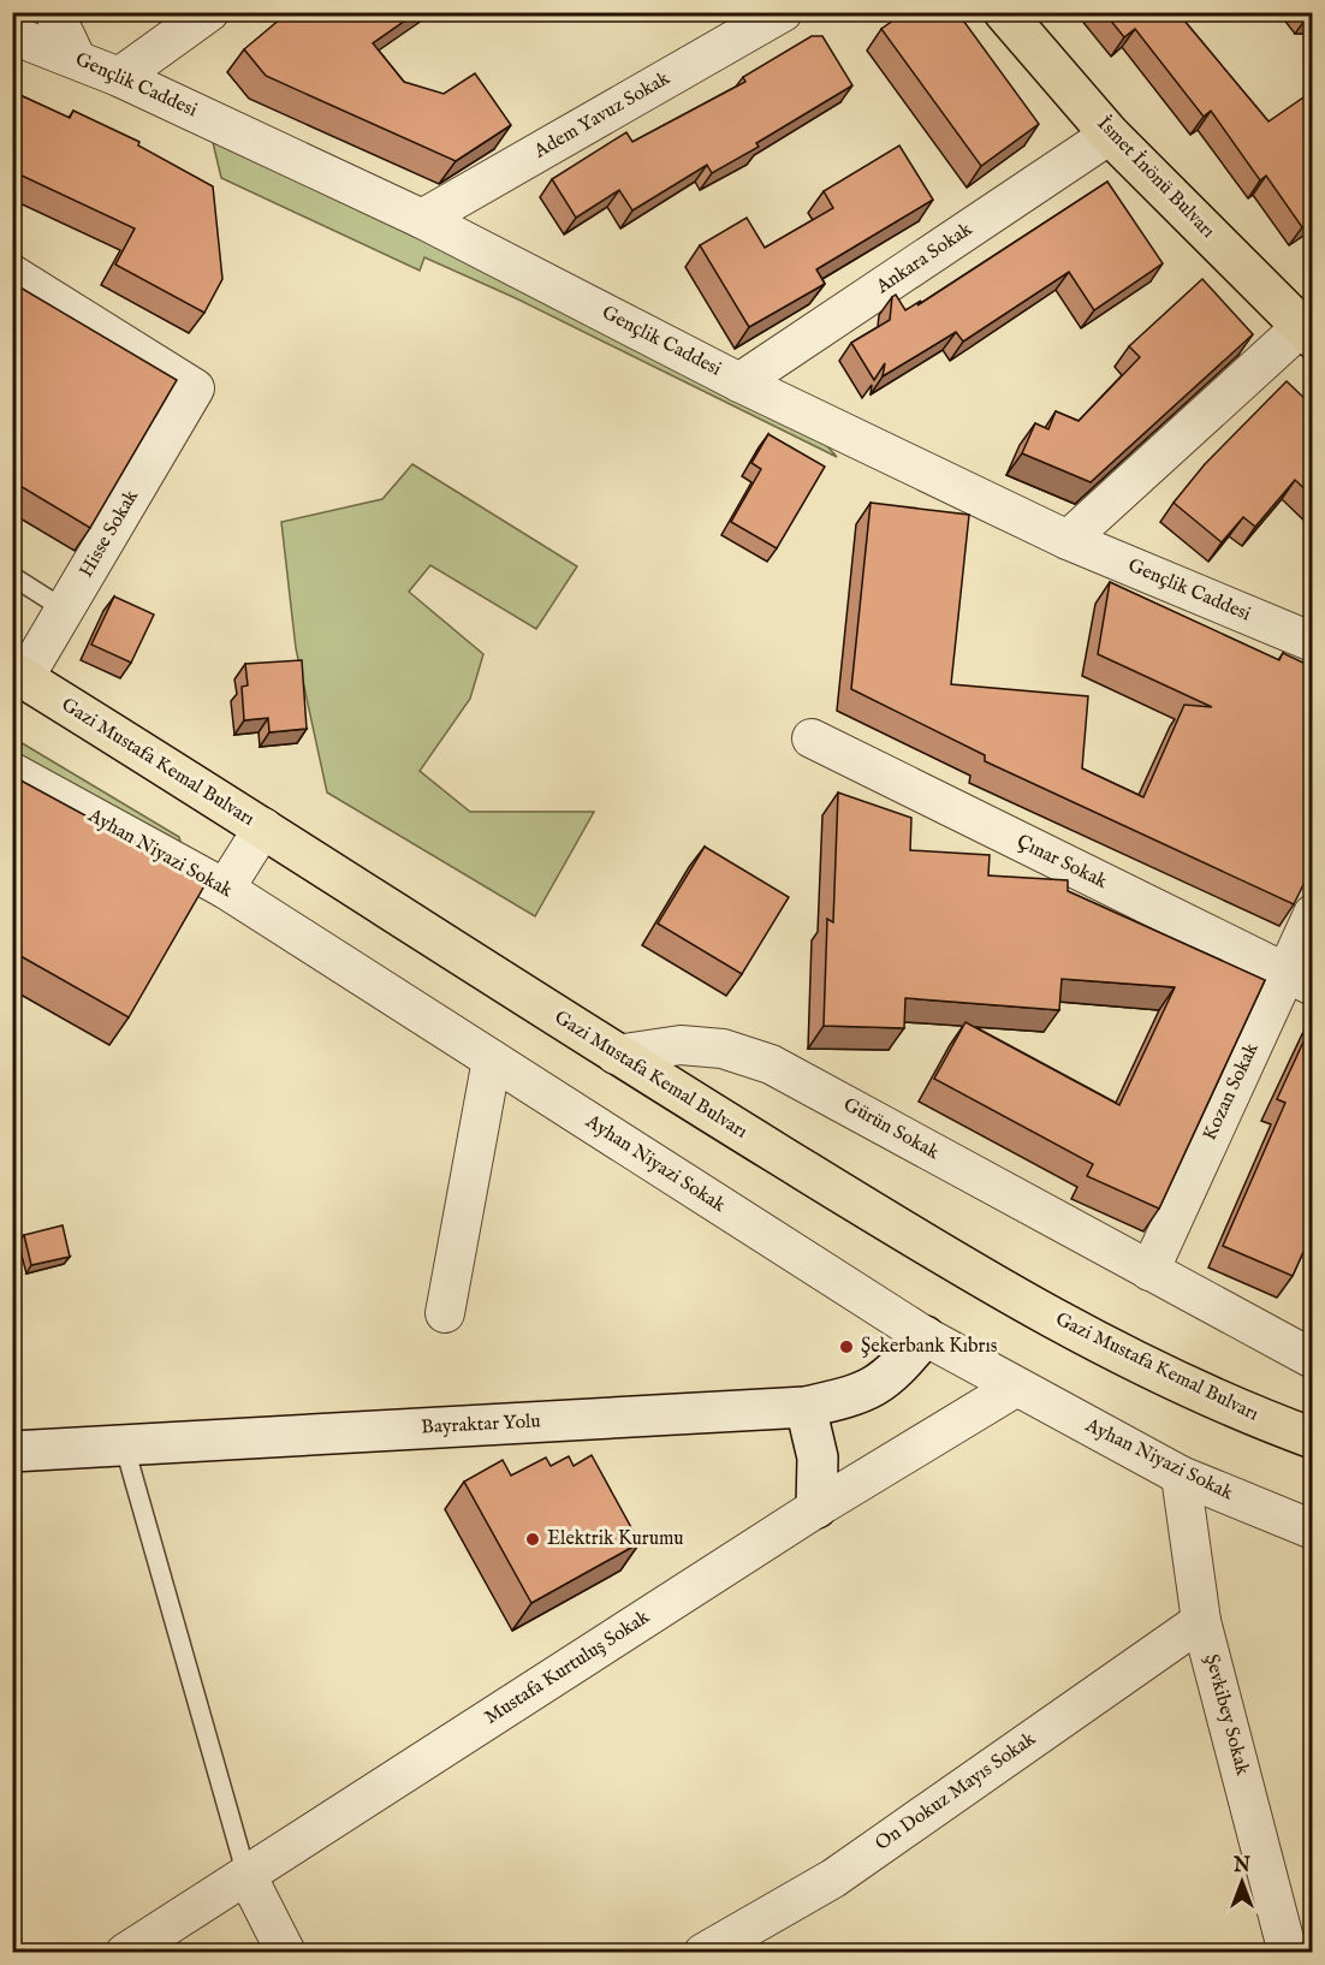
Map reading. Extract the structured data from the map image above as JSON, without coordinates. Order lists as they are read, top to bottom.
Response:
{
  "streets": {
    "main road": ["İsmet İnönü Bulvarı", "Gazi Mustafa Kemal Bulvarı"],
    "street": [
      "Gençlik Caddesi",
      "Adem Yavuz Sokak",
      "Ankara Sokak",
      "Hisse Sokak",
      "Ayhan Niyazi Sokak",
      "Çınar Sokak",
      "Kozan Sokak",
      "Gürün Sokak",
      "Bayraktar Yolu",
      "Mustafa Kurtuluş Sokak",
      "Şevkibey Sokak",
      "On Dokuz Mayıs Sokak"
    ]
  },
  "crossings": [
    ["Gençlik Caddesi", "Adem Yavuz Sokak"],
    ["Gençlik Caddesi", "Ankara Sokak"],
    ["İsmet İnönü Bulvarı", "Ankara Sokak"],
    ["Hisse Sokak", "Gazi Mustafa Kemal Bulvarı"],
    ["Gazi Mustafa Kemal Bulvarı", "Gürün Sokak"],
    ["Ayhan Niyazi Sokak", "Bayraktar Yolu"],
    ["Ayhan Niyazi Sokak", "Mustafa Kurtuluş Sokak"],
    ["Ayhan Niyazi Sokak", "Şevkibey Sokak"],
    ["Çınar Sokak", "Kozan Sokak"],
    ["Kozan Sokak", "Gürün Sokak"],
    ["Şevkibey Sokak", "On Dokuz Mayıs Sokak"]
  ],
  "places": ["Şekerbank Kıbrıs", "Elektrik Kurumu"],
  "north": "top"
}
